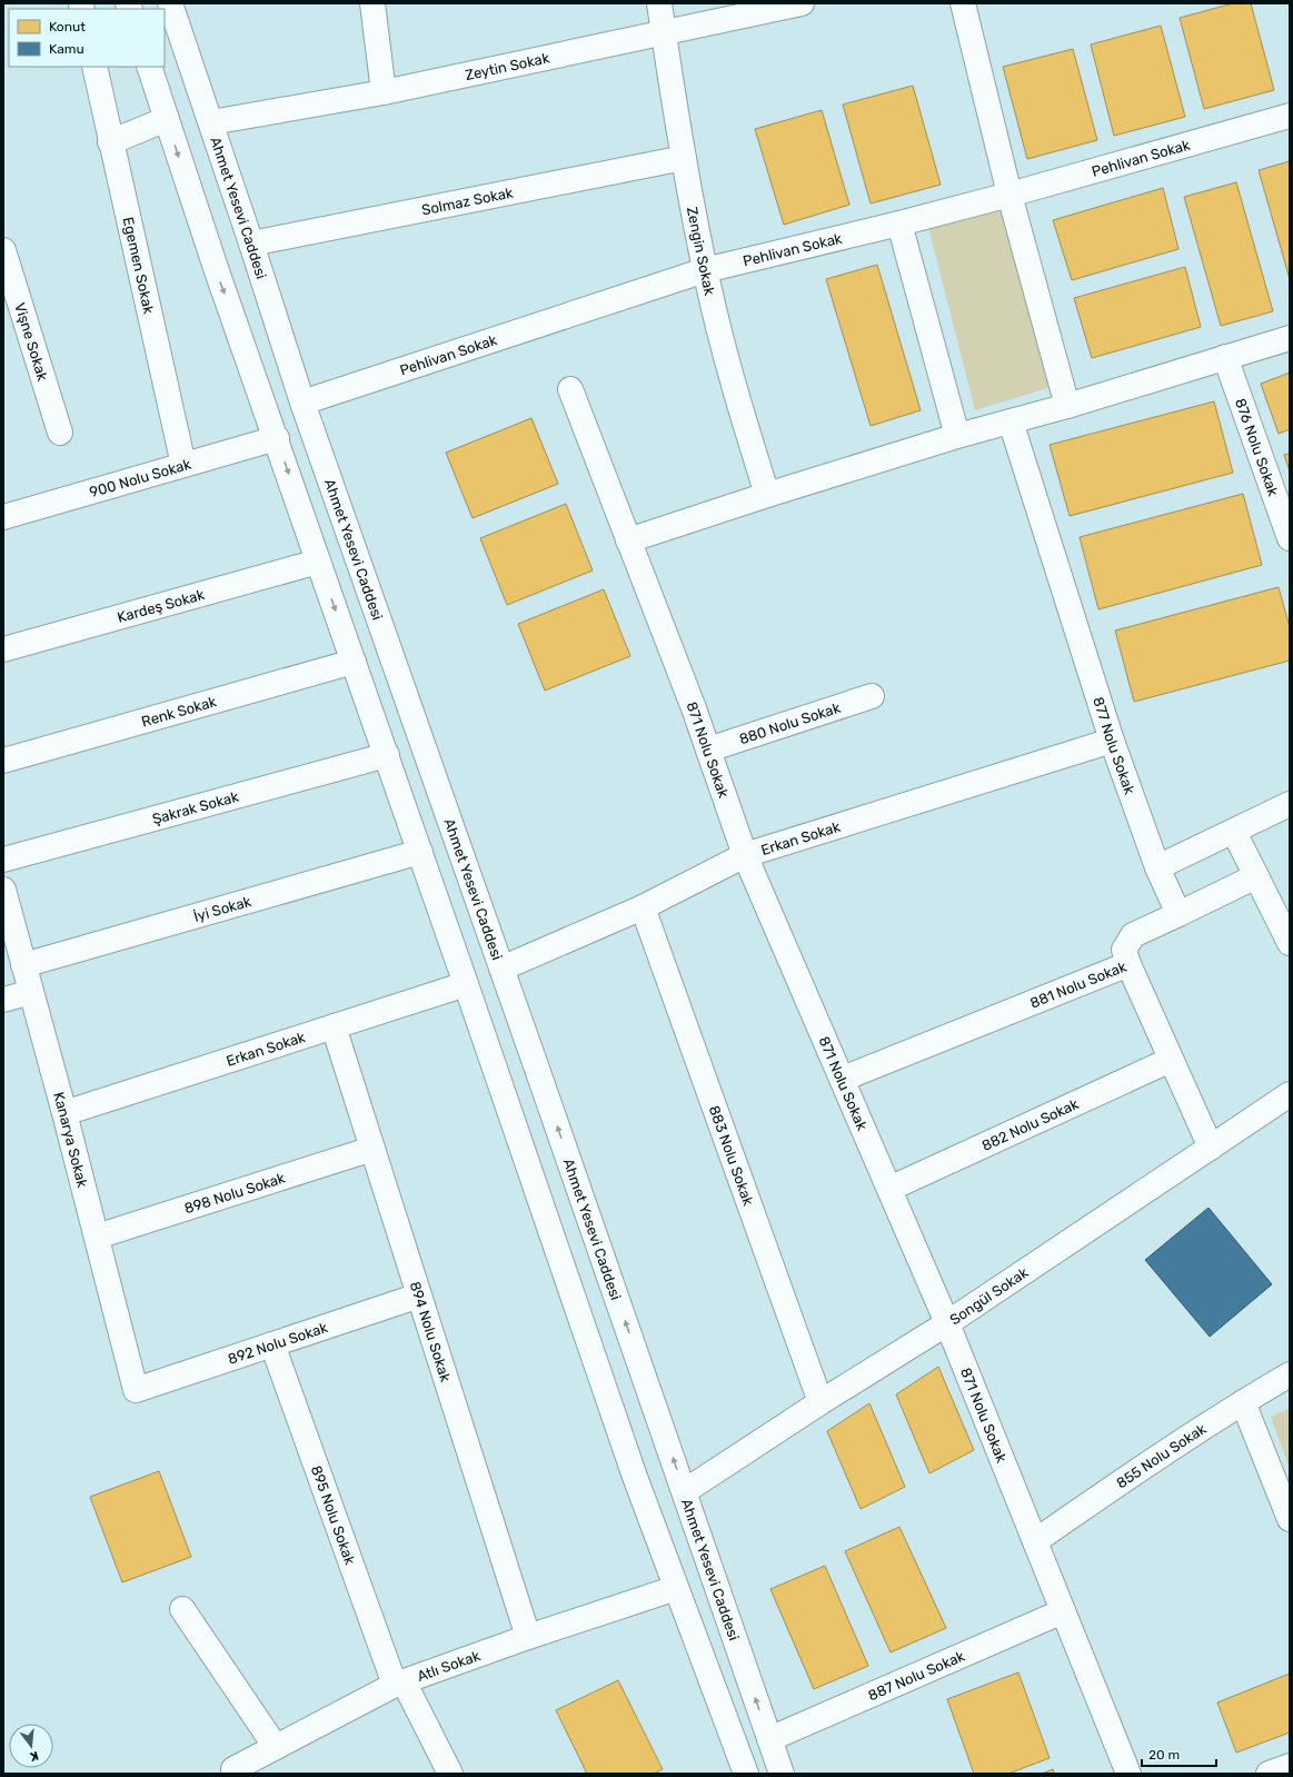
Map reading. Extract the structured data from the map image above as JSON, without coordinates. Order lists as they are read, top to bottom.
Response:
{
  "streets": {
    "street": [
      "Zeytin Sokak",
      "Pehlivan Sokak",
      "Solmaz Sokak",
      "Ahmet Yesevi Caddesi",
      "Zengin Sokak",
      "Egemen Sokak",
      "Vişne Sokak",
      "876 Nolu Sokak",
      "900 Nolu Sokak",
      "Kardeş Sokak",
      "Renk Sokak",
      "880 Nolu Sokak",
      "877 Nolu Sokak",
      "871 Nolu Sokak",
      "Şakrak Sokak",
      "Erkan Sokak",
      "İyi Sokak",
      "881 Nolu Sokak",
      "882 Nolu Sokak",
      "Kanarya Sokak",
      "883 Nolu Sokak",
      "898 Nolu Sokak",
      "Songül Sokak",
      "894 Nolu Sokak",
      "892 Nolu Sokak",
      "855 Nolu Sokak",
      "895 Nolu Sokak",
      "Atlı Sokak",
      "887 Nolu Sokak"
    ]
  },
  "crossings": [
    ["Zeytin Sokak", "Ahmet Yesevi Caddesi"],
    ["Zeytin Sokak", "Zengin Sokak"],
    ["Pehlivan Sokak", "Ahmet Yesevi Caddesi"],
    ["Pehlivan Sokak", "Zengin Sokak"],
    ["Solmaz Sokak", "Ahmet Yesevi Caddesi"],
    ["Solmaz Sokak", "Zengin Sokak"],
    ["Ahmet Yesevi Caddesi", "Erkan Sokak"],
    ["Ahmet Yesevi Caddesi", "Songül Sokak"],
    ["Ahmet Yesevi Caddesi", "887 Nolu Sokak"],
    ["Egemen Sokak", "900 Nolu Sokak"],
    ["880 Nolu Sokak", "871 Nolu Sokak"],
    ["877 Nolu Sokak", "Erkan Sokak"],
    ["871 Nolu Sokak", "Erkan Sokak"],
    ["871 Nolu Sokak", "881 Nolu Sokak"],
    ["871 Nolu Sokak", "882 Nolu Sokak"],
    ["871 Nolu Sokak", "Songül Sokak"],
    ["871 Nolu Sokak", "855 Nolu Sokak"],
    ["871 Nolu Sokak", "887 Nolu Sokak"],
    ["Erkan Sokak", "Kanarya Sokak"],
    ["Erkan Sokak", "883 Nolu Sokak"],
    ["Erkan Sokak", "894 Nolu Sokak"],
    ["İyi Sokak", "Kanarya Sokak"],
    ["881 Nolu Sokak", "882 Nolu Sokak"],
    ["881 Nolu Sokak", "Songül Sokak"],
    ["Kanarya Sokak", "898 Nolu Sokak"],
    ["Kanarya Sokak", "892 Nolu Sokak"],
    ["883 Nolu Sokak", "Songül Sokak"],
    ["898 Nolu Sokak", "894 Nolu Sokak"],
    ["894 Nolu Sokak", "892 Nolu Sokak"],
    ["894 Nolu Sokak", "Atlı Sokak"],
    ["892 Nolu Sokak", "895 Nolu Sokak"],
    ["895 Nolu Sokak", "Atlı Sokak"]
  ],
  "legend": ["Konut", "Kamu"],
  "scale_bar": "20 m",
  "north": "bottom"
}
